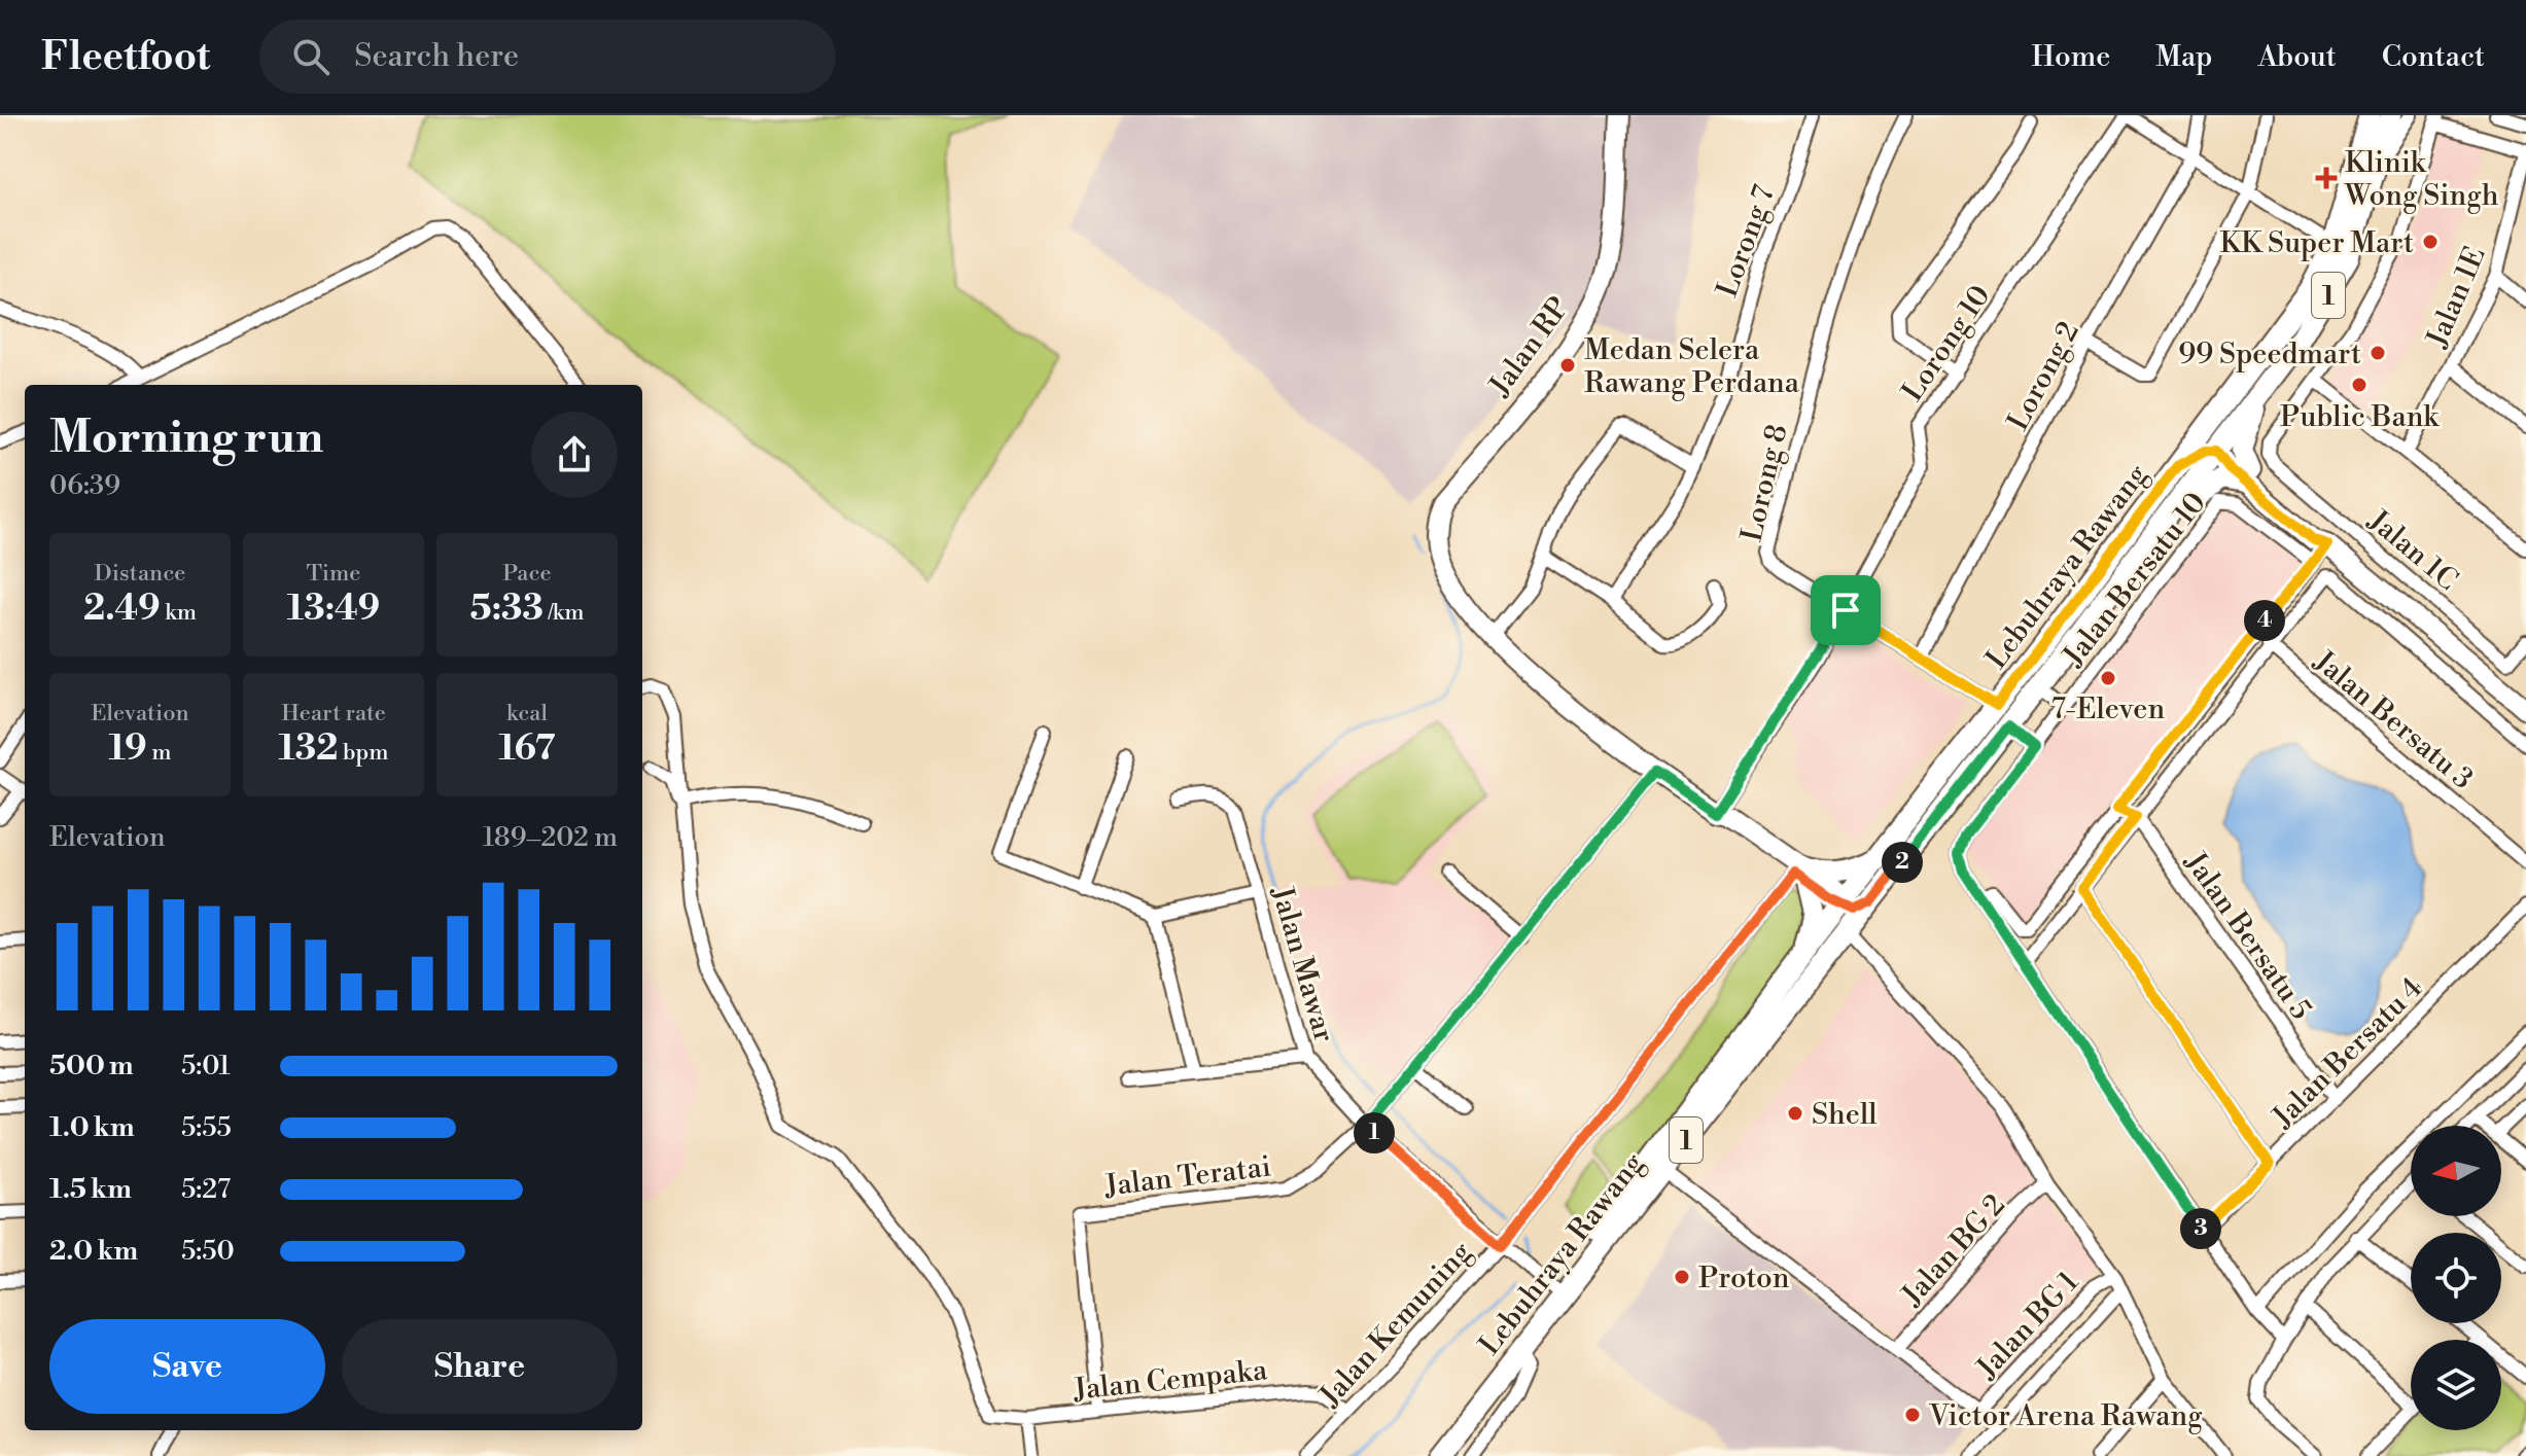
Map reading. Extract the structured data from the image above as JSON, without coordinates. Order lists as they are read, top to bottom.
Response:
{
  "streets": {
    "main road": ["1", "Lebuhraya Rawang"],
    "street": [
      "Lorong 7",
      "Jalan 1E",
      "Lorong 10",
      "Jalan RP",
      "Lorong 2",
      "Lorong 8",
      "Jalan 1C",
      "Jalan Bersatu 10",
      "Jalan Bersatu 3",
      "Jalan Bersatu 5",
      "Jalan Mawar",
      "Jalan Bersatu 4",
      "Jalan Teratai",
      "Jalan BG 2",
      "Jalan Kemuning",
      "Jalan BG 1",
      "Jalan Cempaka"
    ]
  },
  "crossings": [
    ["Lorong 10", "Lorong 8"],
    ["Lorong 2", "Lorong 8"],
    ["Lorong 8", "Lebuhraya Rawang"],
    ["Lebuhraya Rawang", "Jalan Mawar"],
    ["Jalan Bersatu 5", "Jalan Bersatu 4"],
    ["Jalan Mawar", "Jalan Teratai"],
    ["Jalan Mawar", "Jalan Kemuning"],
    ["Jalan Teratai", "Jalan Cempaka"],
    ["Jalan Kemuning", "Jalan Cempaka"]
  ],
  "places": {
    "health": ["Klinik Wong Singh"],
    "other": [
      "KK Super Mart",
      "99 Speedmart",
      "Medan Selera Rawang Perdana",
      "Public Bank",
      "7-Eleven",
      "Shell",
      "Proton",
      "Victor Arena Rawang"
    ]
  },
  "north": "left",
  "page": {
    "header": "Fleetfoot",
    "search": "Search here",
    "nav": [
      "Home",
      "Map",
      "About",
      "Contact"
    ],
    "heading": ["Morning run", "06:39"],
    "stats": [
      ["Distance", "2.49 km"],
      ["Time", "13:49"],
      ["Pace", "5:33 /km"],
      ["Elevation", "19 m"],
      ["Heart rate", "132 bpm"],
      ["kcal", "167"]
    ],
    "pins": [
      "4",
      "2",
      "1",
      "3"
    ],
    "chart": ["Elevation", "189–202 m"],
    "list": [
      {
        "name": "500 m",
        "note": "5:01"
      },
      {
        "name": "1.0 km",
        "note": "5:55"
      },
      {
        "name": "1.5 km",
        "note": "5:27"
      },
      {
        "name": "2.0 km",
        "note": "5:50"
      }
    ],
    "buttons": ["Save", "Share"]
  }
}
